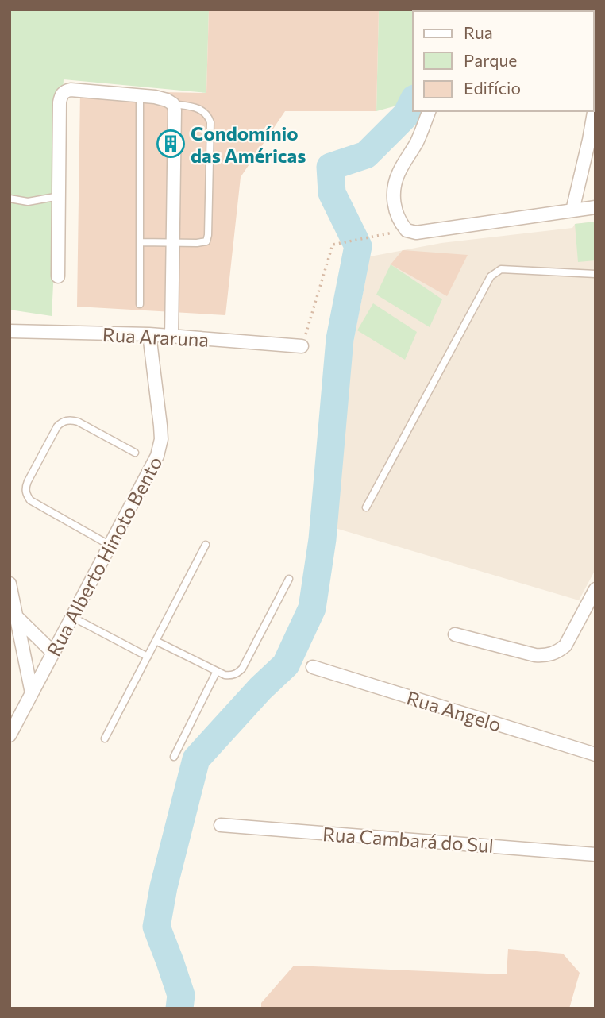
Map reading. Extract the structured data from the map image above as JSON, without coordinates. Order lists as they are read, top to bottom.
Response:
{
  "streets": {
    "street": [
      "Rua Araruna",
      "Rua Alberto Hinoto Bento",
      "Rua Angelo",
      "Rua Cambará do Sul"
    ]
  },
  "crossings": [
    ["Rua Araruna", "Rua Alberto Hinoto Bento"]
  ],
  "places": {
    "building": ["Condomínio das Américas"]
  },
  "legend": ["Rua", "Parque", "Edifício"]
}
